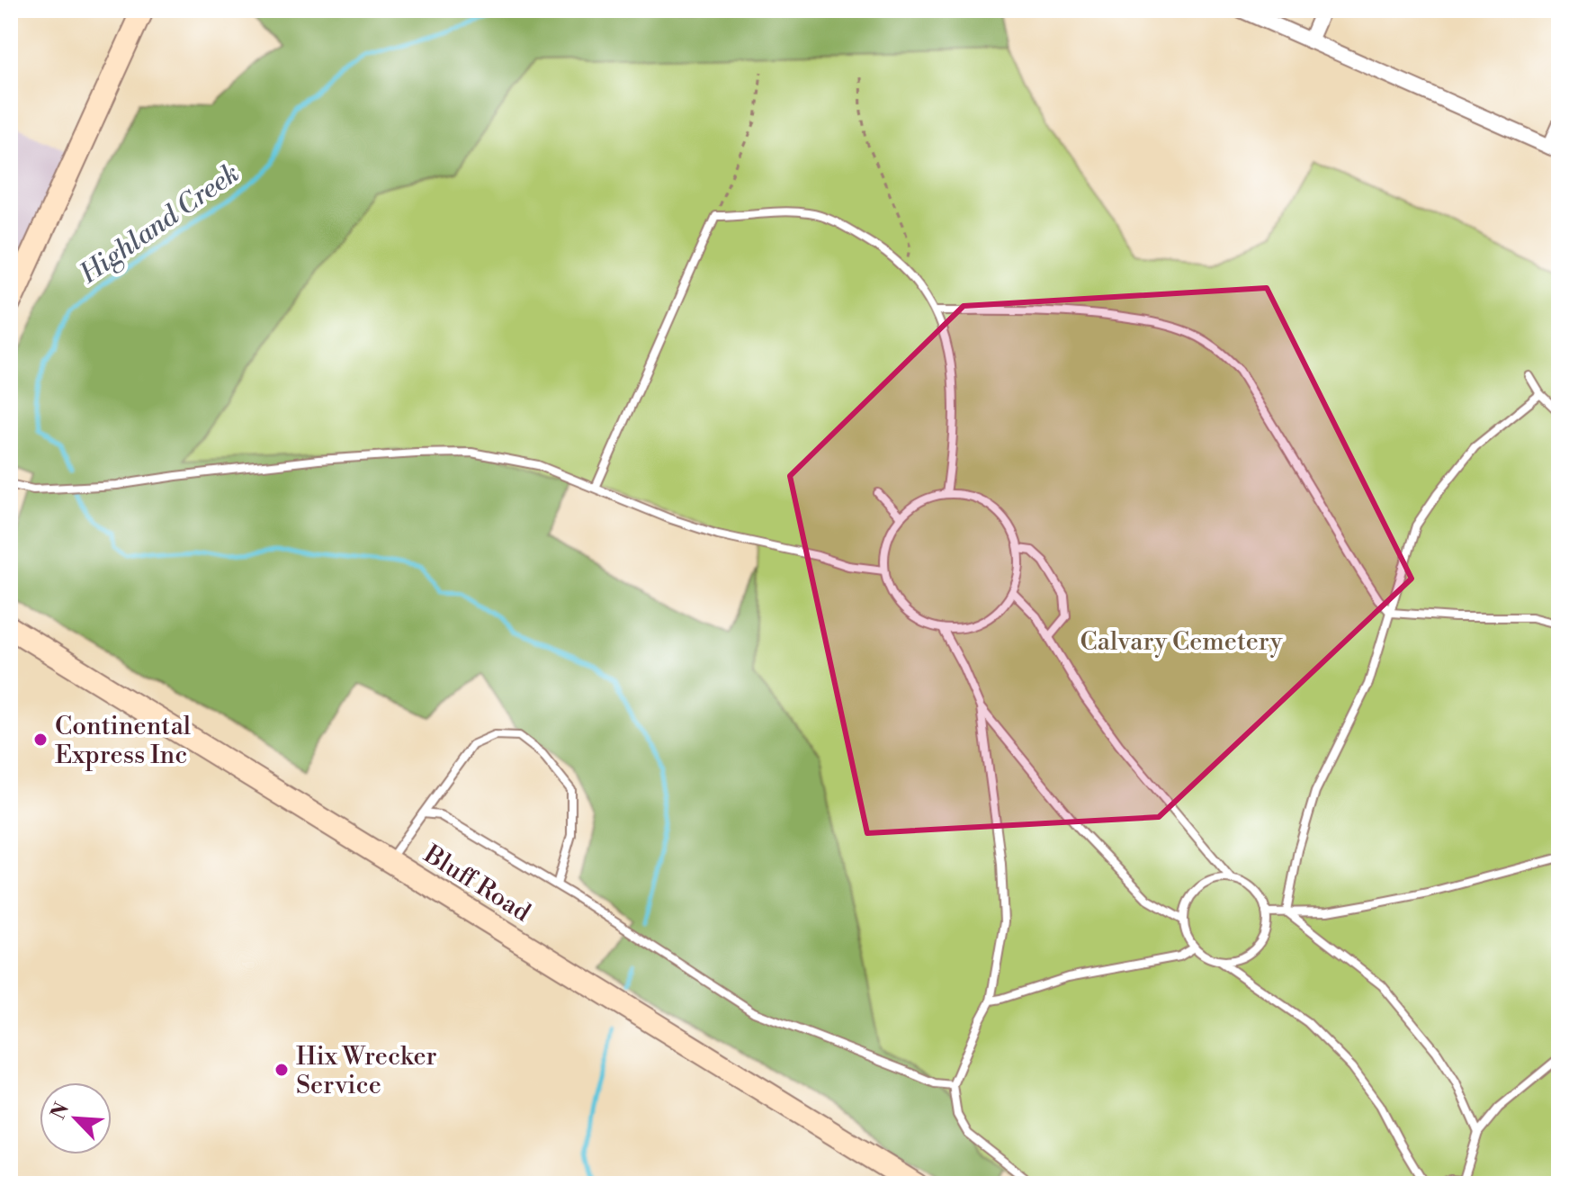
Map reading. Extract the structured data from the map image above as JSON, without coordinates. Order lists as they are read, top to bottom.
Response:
{
  "streets": {
    "main road": ["Bluff Road"]
  },
  "water": ["Highland Creek"],
  "parks": ["Calvary Cemetery"],
  "places": ["Continental Express Inc", "Hix Wrecker Service"],
  "north": "top left"
}
